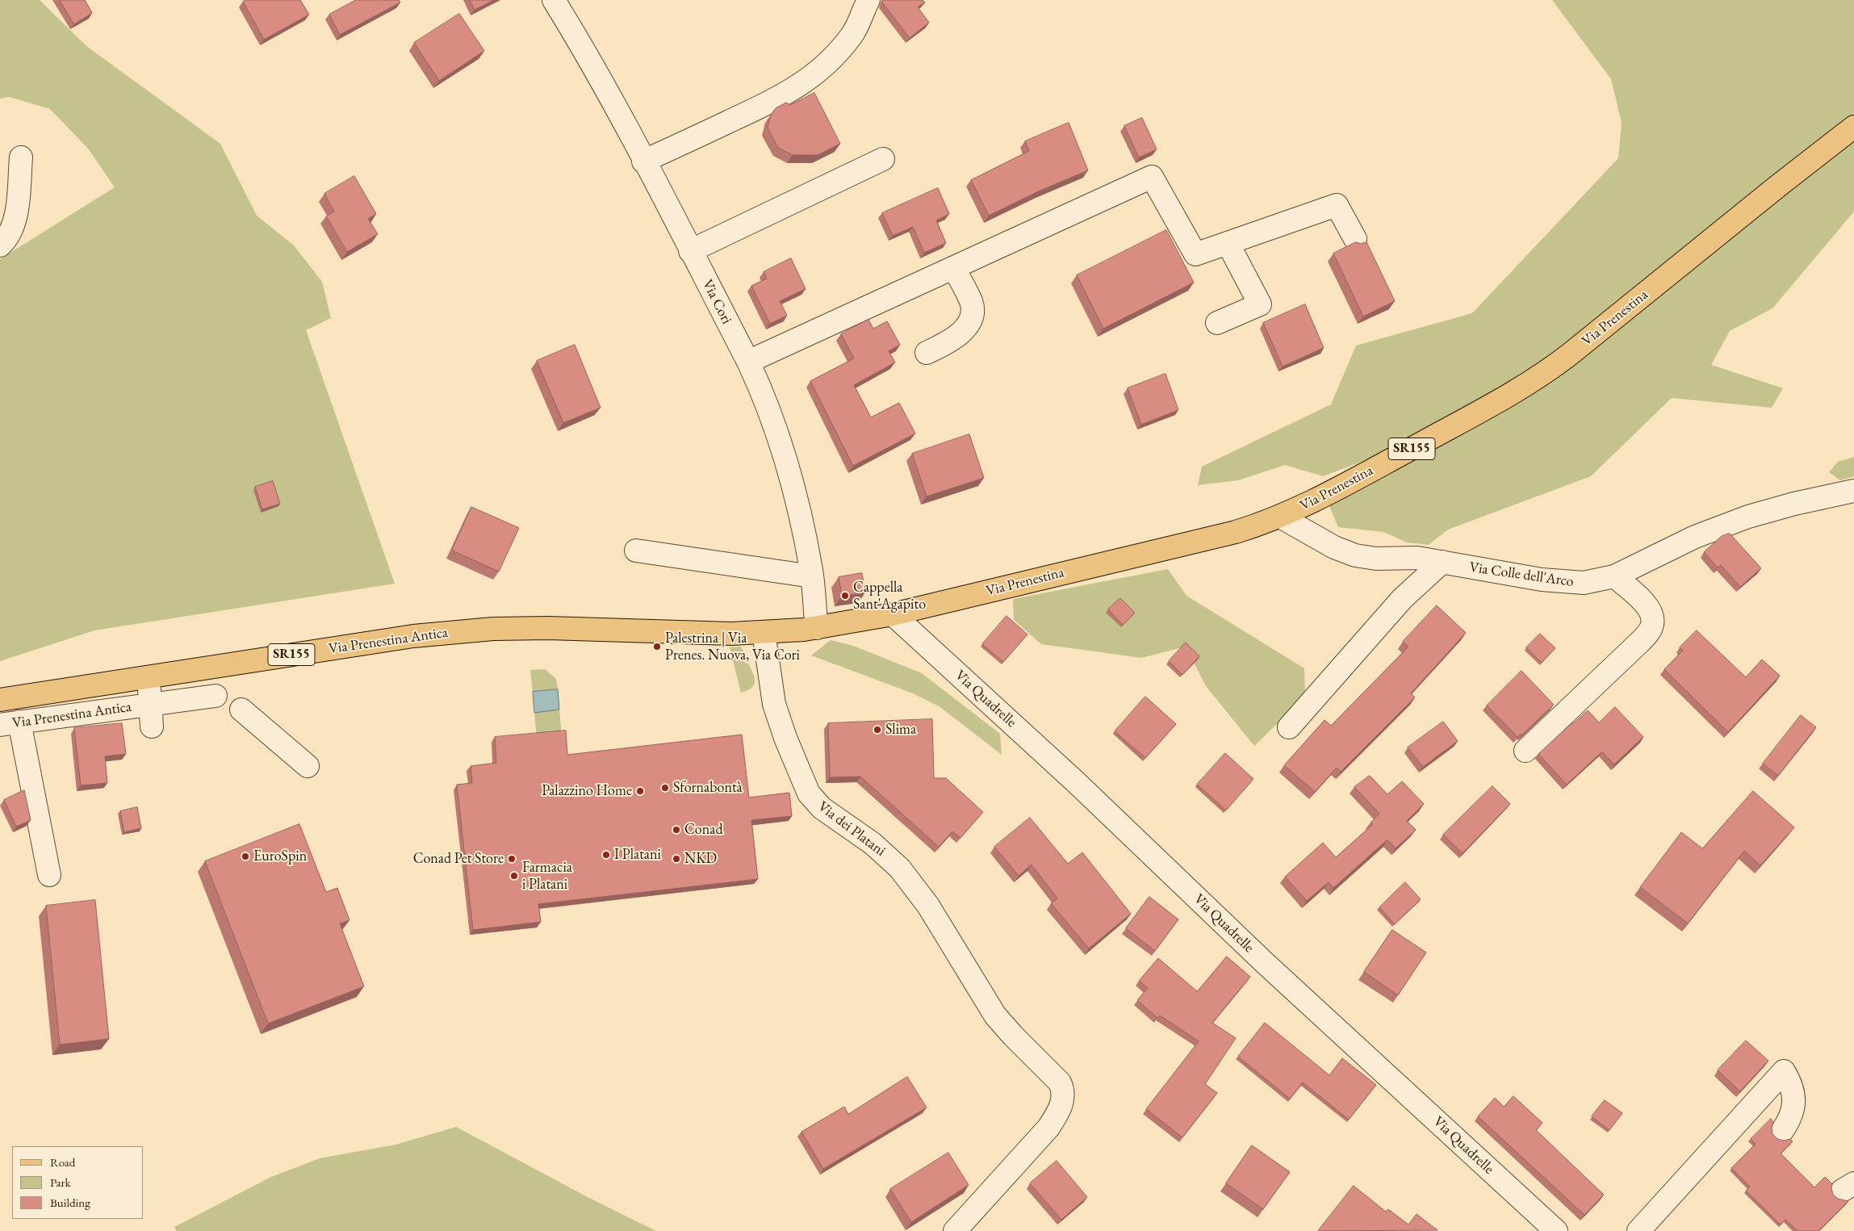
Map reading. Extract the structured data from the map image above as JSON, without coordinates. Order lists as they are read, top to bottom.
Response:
{
  "streets": {
    "main road": ["Via Prenestina", "SR155", "Via Prenestina Antica"],
    "street": [
      "Via Cori",
      "Via Colle dell'Arco",
      "Via Quadrelle",
      "Via dei Platani"
    ]
  },
  "crossings": [
    ["Via Cori", "SR155"],
    ["Via Prenestina", "SR155"],
    ["Via Prenestina", "Via Colle dell'Arco"],
    ["Via Prenestina", "Via Quadrelle"],
    ["SR155", "Via Prenestina Antica"],
    ["SR155", "Via Quadrelle"],
    ["SR155", "Via dei Platani"],
    ["Via Prenestina Antica", "Via dei Platani"]
  ],
  "places": [
    "Cappella Sant'Agapito",
    "Palestrina | Via Prenes. Nuova, Via Cori",
    "Slima",
    "Sfornabontà",
    "Palazzino Home",
    "Conad",
    "I Platani",
    "EuroSpin",
    "Conad Pet Store",
    "NKD",
    "Farmacia i Platani"
  ],
  "legend": ["Road", "Park", "Building"]
}
